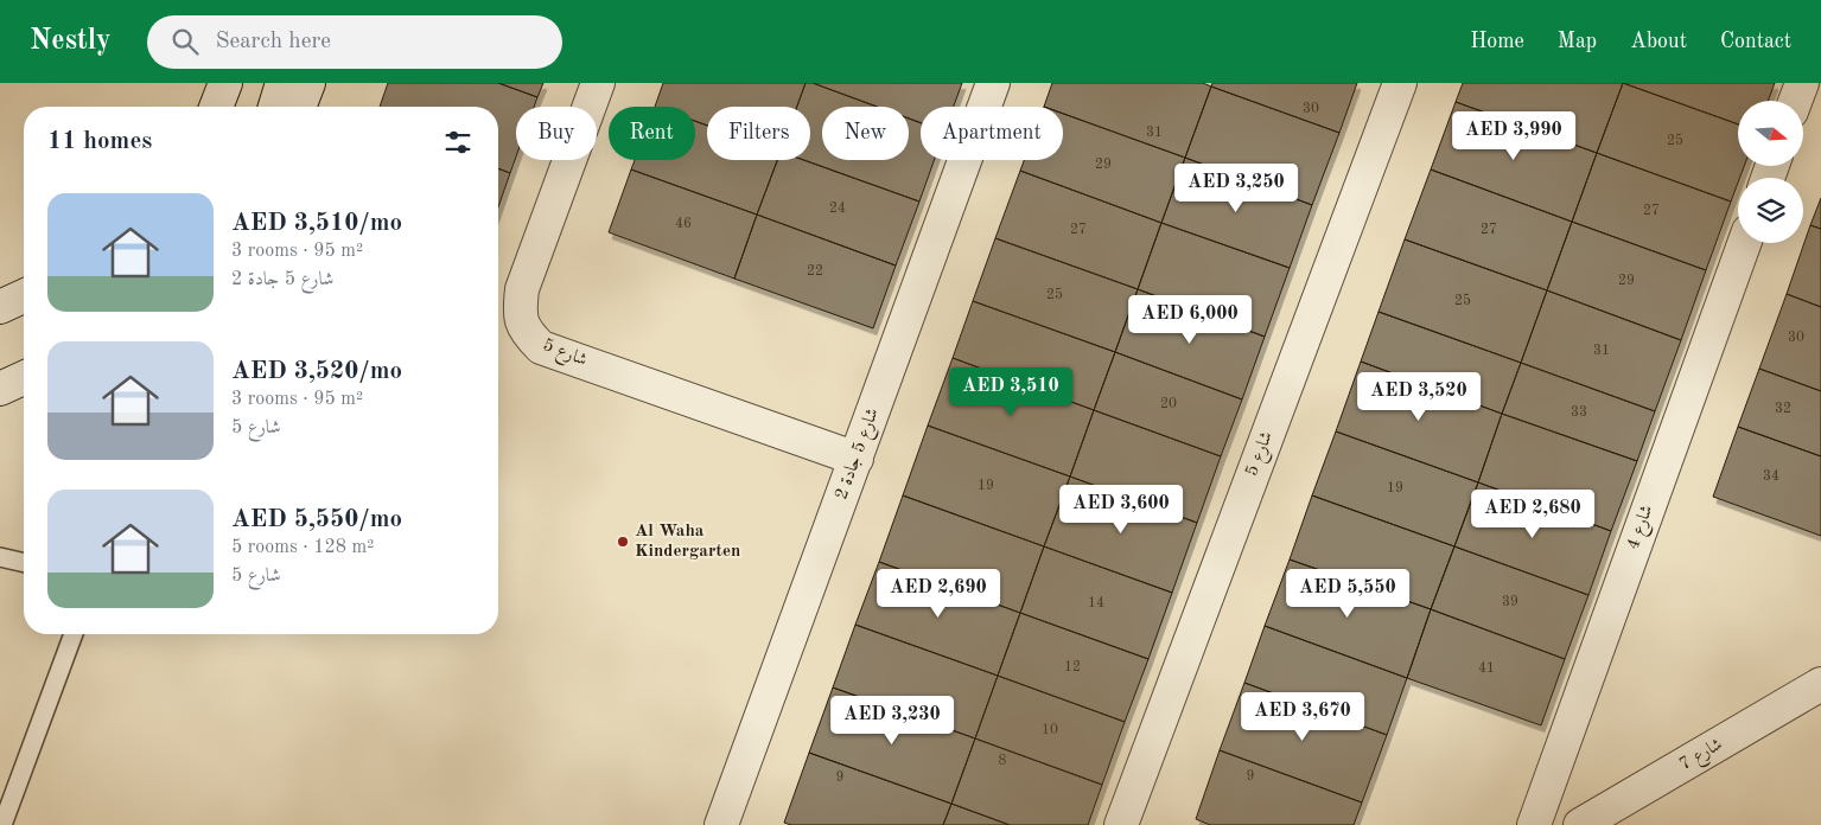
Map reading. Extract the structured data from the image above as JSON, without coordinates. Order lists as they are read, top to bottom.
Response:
{
  "streets": {
    "street": [
      "شارع 5",
      "شارع 5 جادة 2",
      "شارع 4",
      "شارع 7"
    ]
  },
  "crossings": [
    ["شارع 5", "شارع 5 جادة 2"]
  ],
  "places": ["Al Waha Kindergarten"],
  "house_numbers": [
    "30",
    "31",
    "25",
    "29",
    "24",
    "27",
    "46",
    "27",
    "27",
    "22",
    "29",
    "25",
    "25",
    "30",
    "31",
    "20",
    "32",
    "33",
    "34",
    "19",
    "19",
    "39",
    "14",
    "12",
    "41",
    "10",
    "8",
    "9",
    "9"
  ],
  "north": "right",
  "page": {
    "header": "Nestly",
    "search": "Search here",
    "nav": [
      "Home",
      "Map",
      "About",
      "Contact"
    ],
    "chip": [
      "Buy",
      "Rent",
      "Filters",
      "New",
      "Apartment"
    ],
    "heading": "11 homes",
    "price": [
      "AED 3,990",
      "AED 3,250",
      "AED 6,000",
      "AED 3,510",
      "AED 3,520",
      "AED 3,600",
      "AED 2,680",
      "AED 2,690",
      "AED 5,550",
      "AED 3,670",
      "AED 3,230"
    ],
    "list": [
      {
        "name": "AED 3,510/mo",
        "note": "3 rooms · 95 m² · شارع 5 جادة 2"
      },
      {
        "name": "AED 3,520/mo",
        "note": "3 rooms · 95 m² · شارع 5"
      },
      {
        "name": "AED 5,550/mo",
        "note": "5 rooms · 128 m² · شارع 5"
      }
    ]
  }
}
